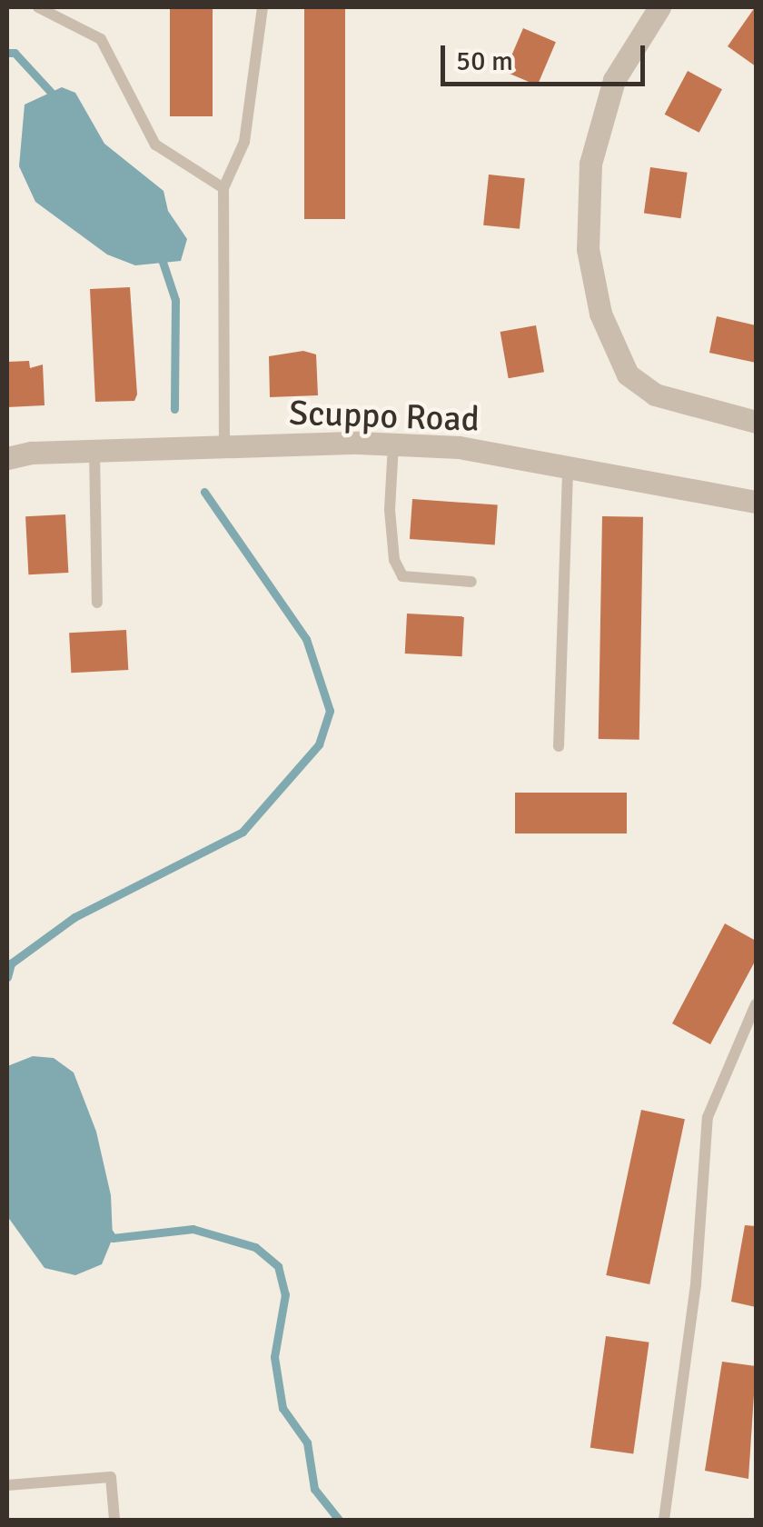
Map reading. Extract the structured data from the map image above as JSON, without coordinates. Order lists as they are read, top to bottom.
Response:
{
  "streets": {
    "street": ["Scuppo Road"]
  },
  "scale_bar": "50 m"
}
